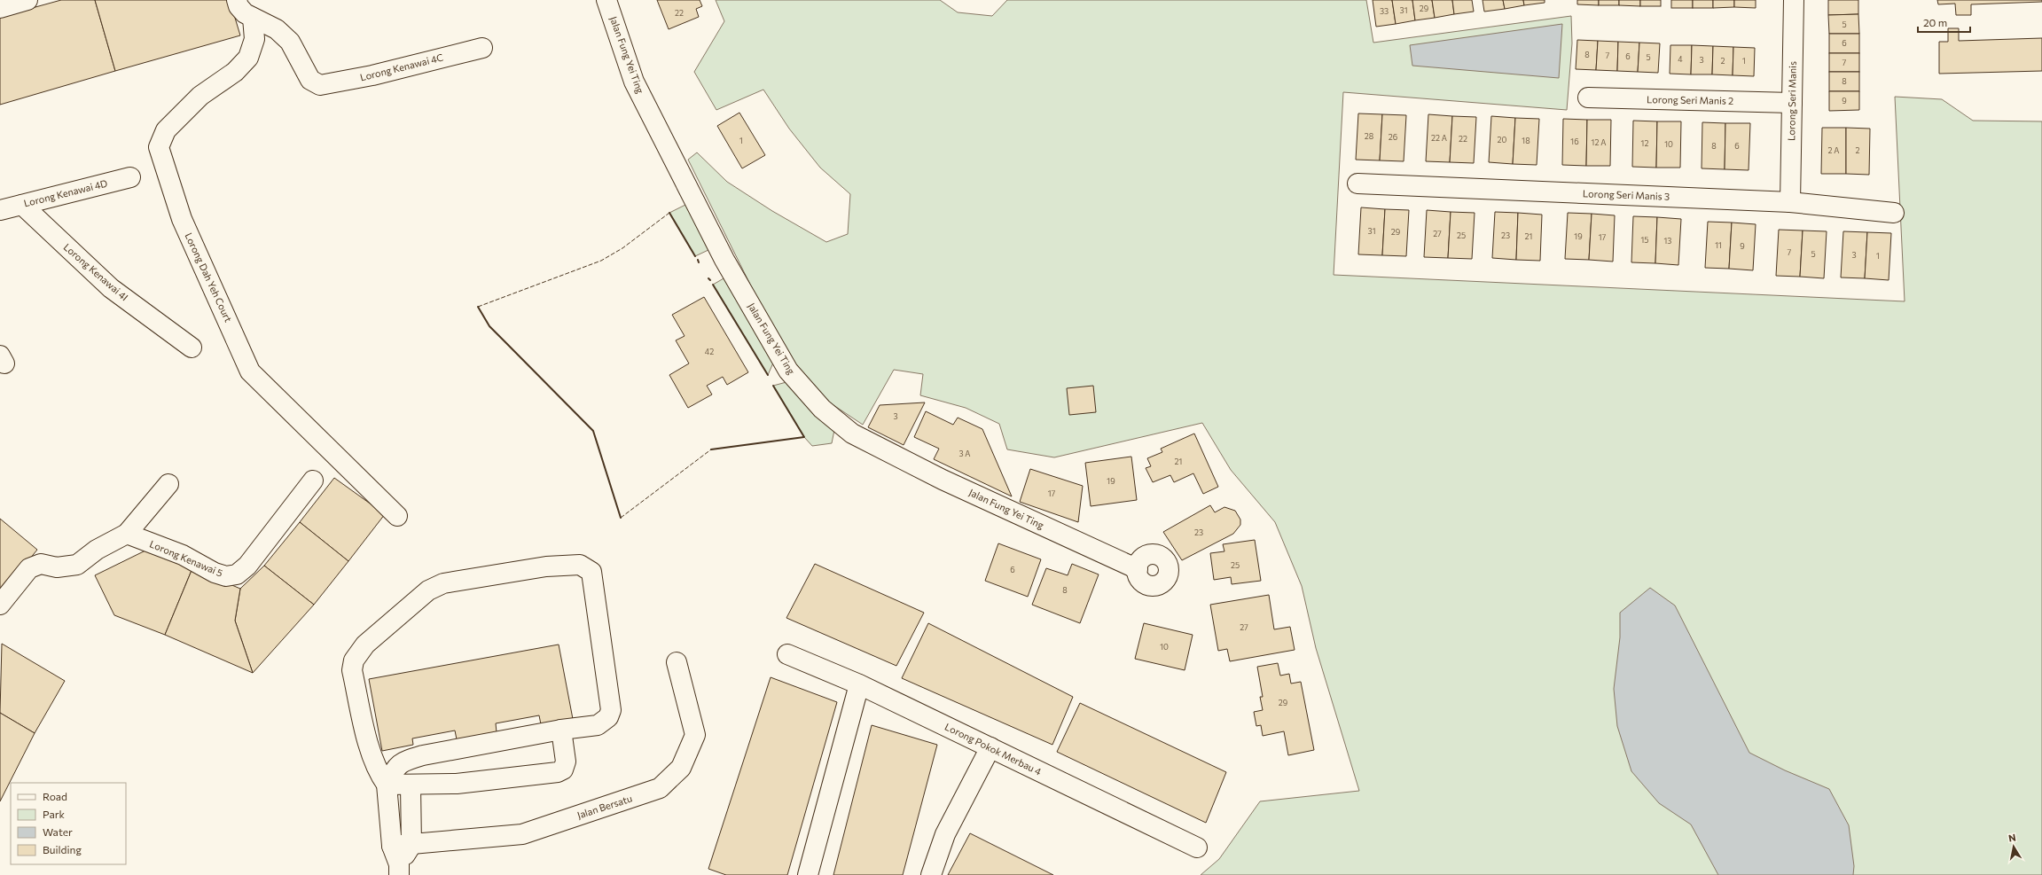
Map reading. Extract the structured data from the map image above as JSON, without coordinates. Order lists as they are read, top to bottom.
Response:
{
  "streets": {
    "street": [
      "Jalan Fung Yei Ting",
      "Lorong Kenawai 4C",
      "Lorong Seri Manis 2",
      "Lorong Seri Manis",
      "Lorong Kenawai 4D",
      "Lorong Seri Manis 3",
      "Lorong Kenawai 4I",
      "Lorong Dah Yeh Court",
      "Lorong Kenawai 5",
      "Lorong Pokok Merbau 4",
      "Jalan Bersatu"
    ]
  },
  "crossings": [
    ["Lorong Kenawai 4C", "Lorong Dah Yeh Court"],
    ["Lorong Seri Manis 2", "Lorong Seri Manis"],
    ["Lorong Seri Manis", "Lorong Seri Manis 3"],
    ["Lorong Kenawai 4D", "Lorong Kenawai 4I"]
  ],
  "house_numbers": [
    "29",
    "31",
    "33",
    "22",
    "5",
    "6",
    "8",
    "7",
    "6",
    "5",
    "4",
    "3",
    "2",
    "1",
    "7",
    "8",
    "9",
    "28",
    "26",
    "22 A",
    "22",
    "20",
    "1",
    "18",
    "16",
    "12 A",
    "12",
    "10",
    "8",
    "6",
    "2 A",
    "2",
    "31",
    "29",
    "27",
    "25",
    "23",
    "21",
    "19",
    "17",
    "15",
    "13",
    "11",
    "9",
    "7",
    "5",
    "3",
    "1",
    "42",
    "3",
    "3 A",
    "21",
    "19",
    "17",
    "23",
    "25",
    "6",
    "8",
    "27",
    "10",
    "29"
  ],
  "legend": [
    "Road",
    "Park",
    "Water",
    "Building"
  ],
  "scale_bar": "20 m",
  "north": "top"
}
